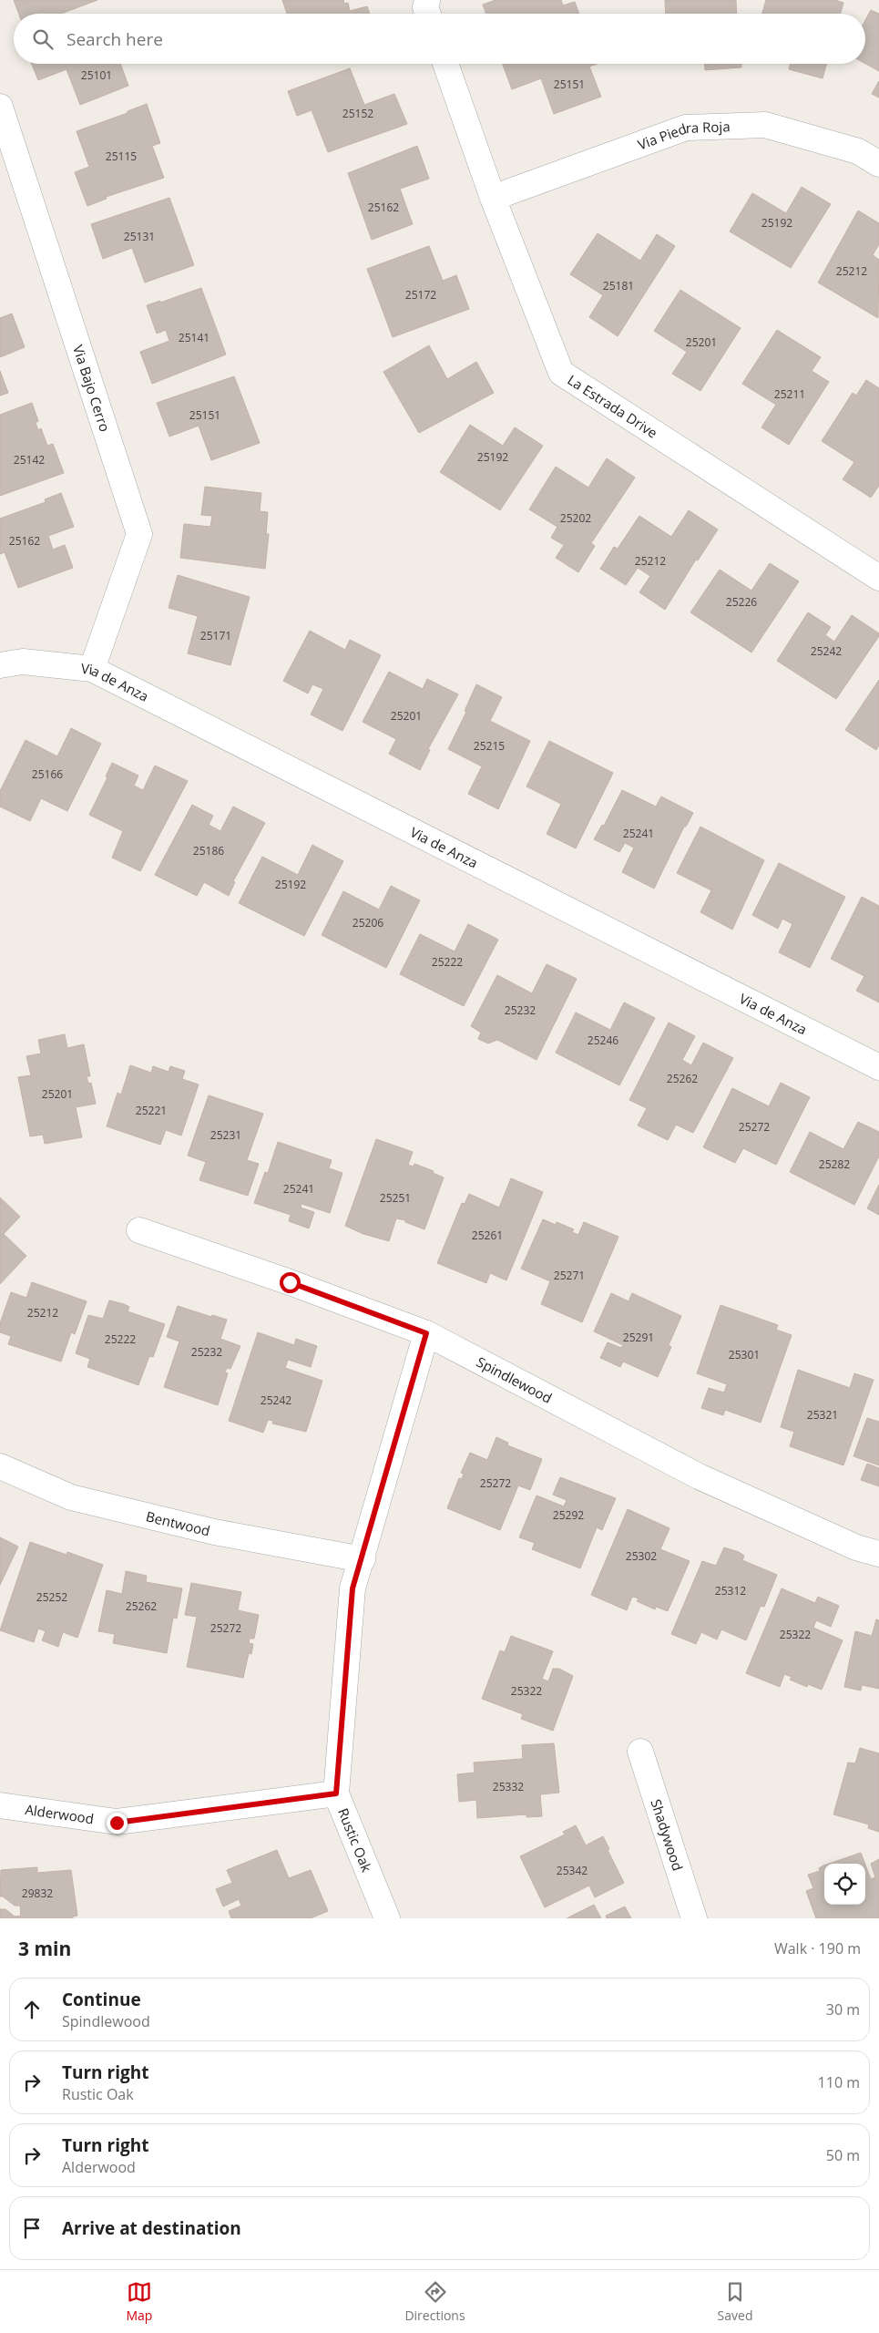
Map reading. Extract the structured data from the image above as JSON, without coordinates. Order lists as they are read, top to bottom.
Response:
{
  "streets": {
    "street": [
      "Via Piedra Roja",
      "Via Bajo Cerro",
      "La Estrada Drive",
      "Via de Anza",
      "Spindlewood",
      "Bentwood",
      "Alderwood",
      "Shadywood",
      "Rustic Oak"
    ]
  },
  "crossings": [
    ["Via Piedra Roja", "La Estrada Drive"],
    ["Via Bajo Cerro", "Via de Anza"],
    ["Spindlewood", "Rustic Oak"],
    ["Bentwood", "Rustic Oak"],
    ["Alderwood", "Rustic Oak"]
  ],
  "house_numbers": [
    "25101",
    "25151",
    "25152",
    "25115",
    "25162",
    "25192",
    "25131",
    "25212",
    "25181",
    "25172",
    "25141",
    "25201",
    "25211",
    "25151",
    "25192",
    "25142",
    "25202",
    "25162",
    "25212",
    "25226",
    "25171",
    "25242",
    "25201",
    "25215",
    "25166",
    "25241",
    "25186",
    "25192",
    "25206",
    "25222",
    "25232",
    "25246",
    "25262",
    "25201",
    "25221",
    "25272",
    "25231",
    "25282",
    "25241",
    "25251",
    "25261",
    "25271",
    "25212",
    "25291",
    "25222",
    "25232",
    "25301",
    "25242",
    "25321",
    "25272",
    "25292",
    "25302",
    "25312",
    "25252",
    "25262",
    "25272",
    "25322",
    "25322",
    "25332",
    "25342",
    "29832"
  ],
  "page": {
    "search": "Search here",
    "heading": ["3 min", "Walk · 190 m"],
    "list": [
      ["Continue", "Spindlewood", "30 m"],
      ["Turn right", "Rustic Oak", "110 m"],
      ["Turn right", "Alderwood", "50 m"],
      "Arrive at destination"
    ],
    "nav": ["Map", "Directions", "Saved"]
  }
}
